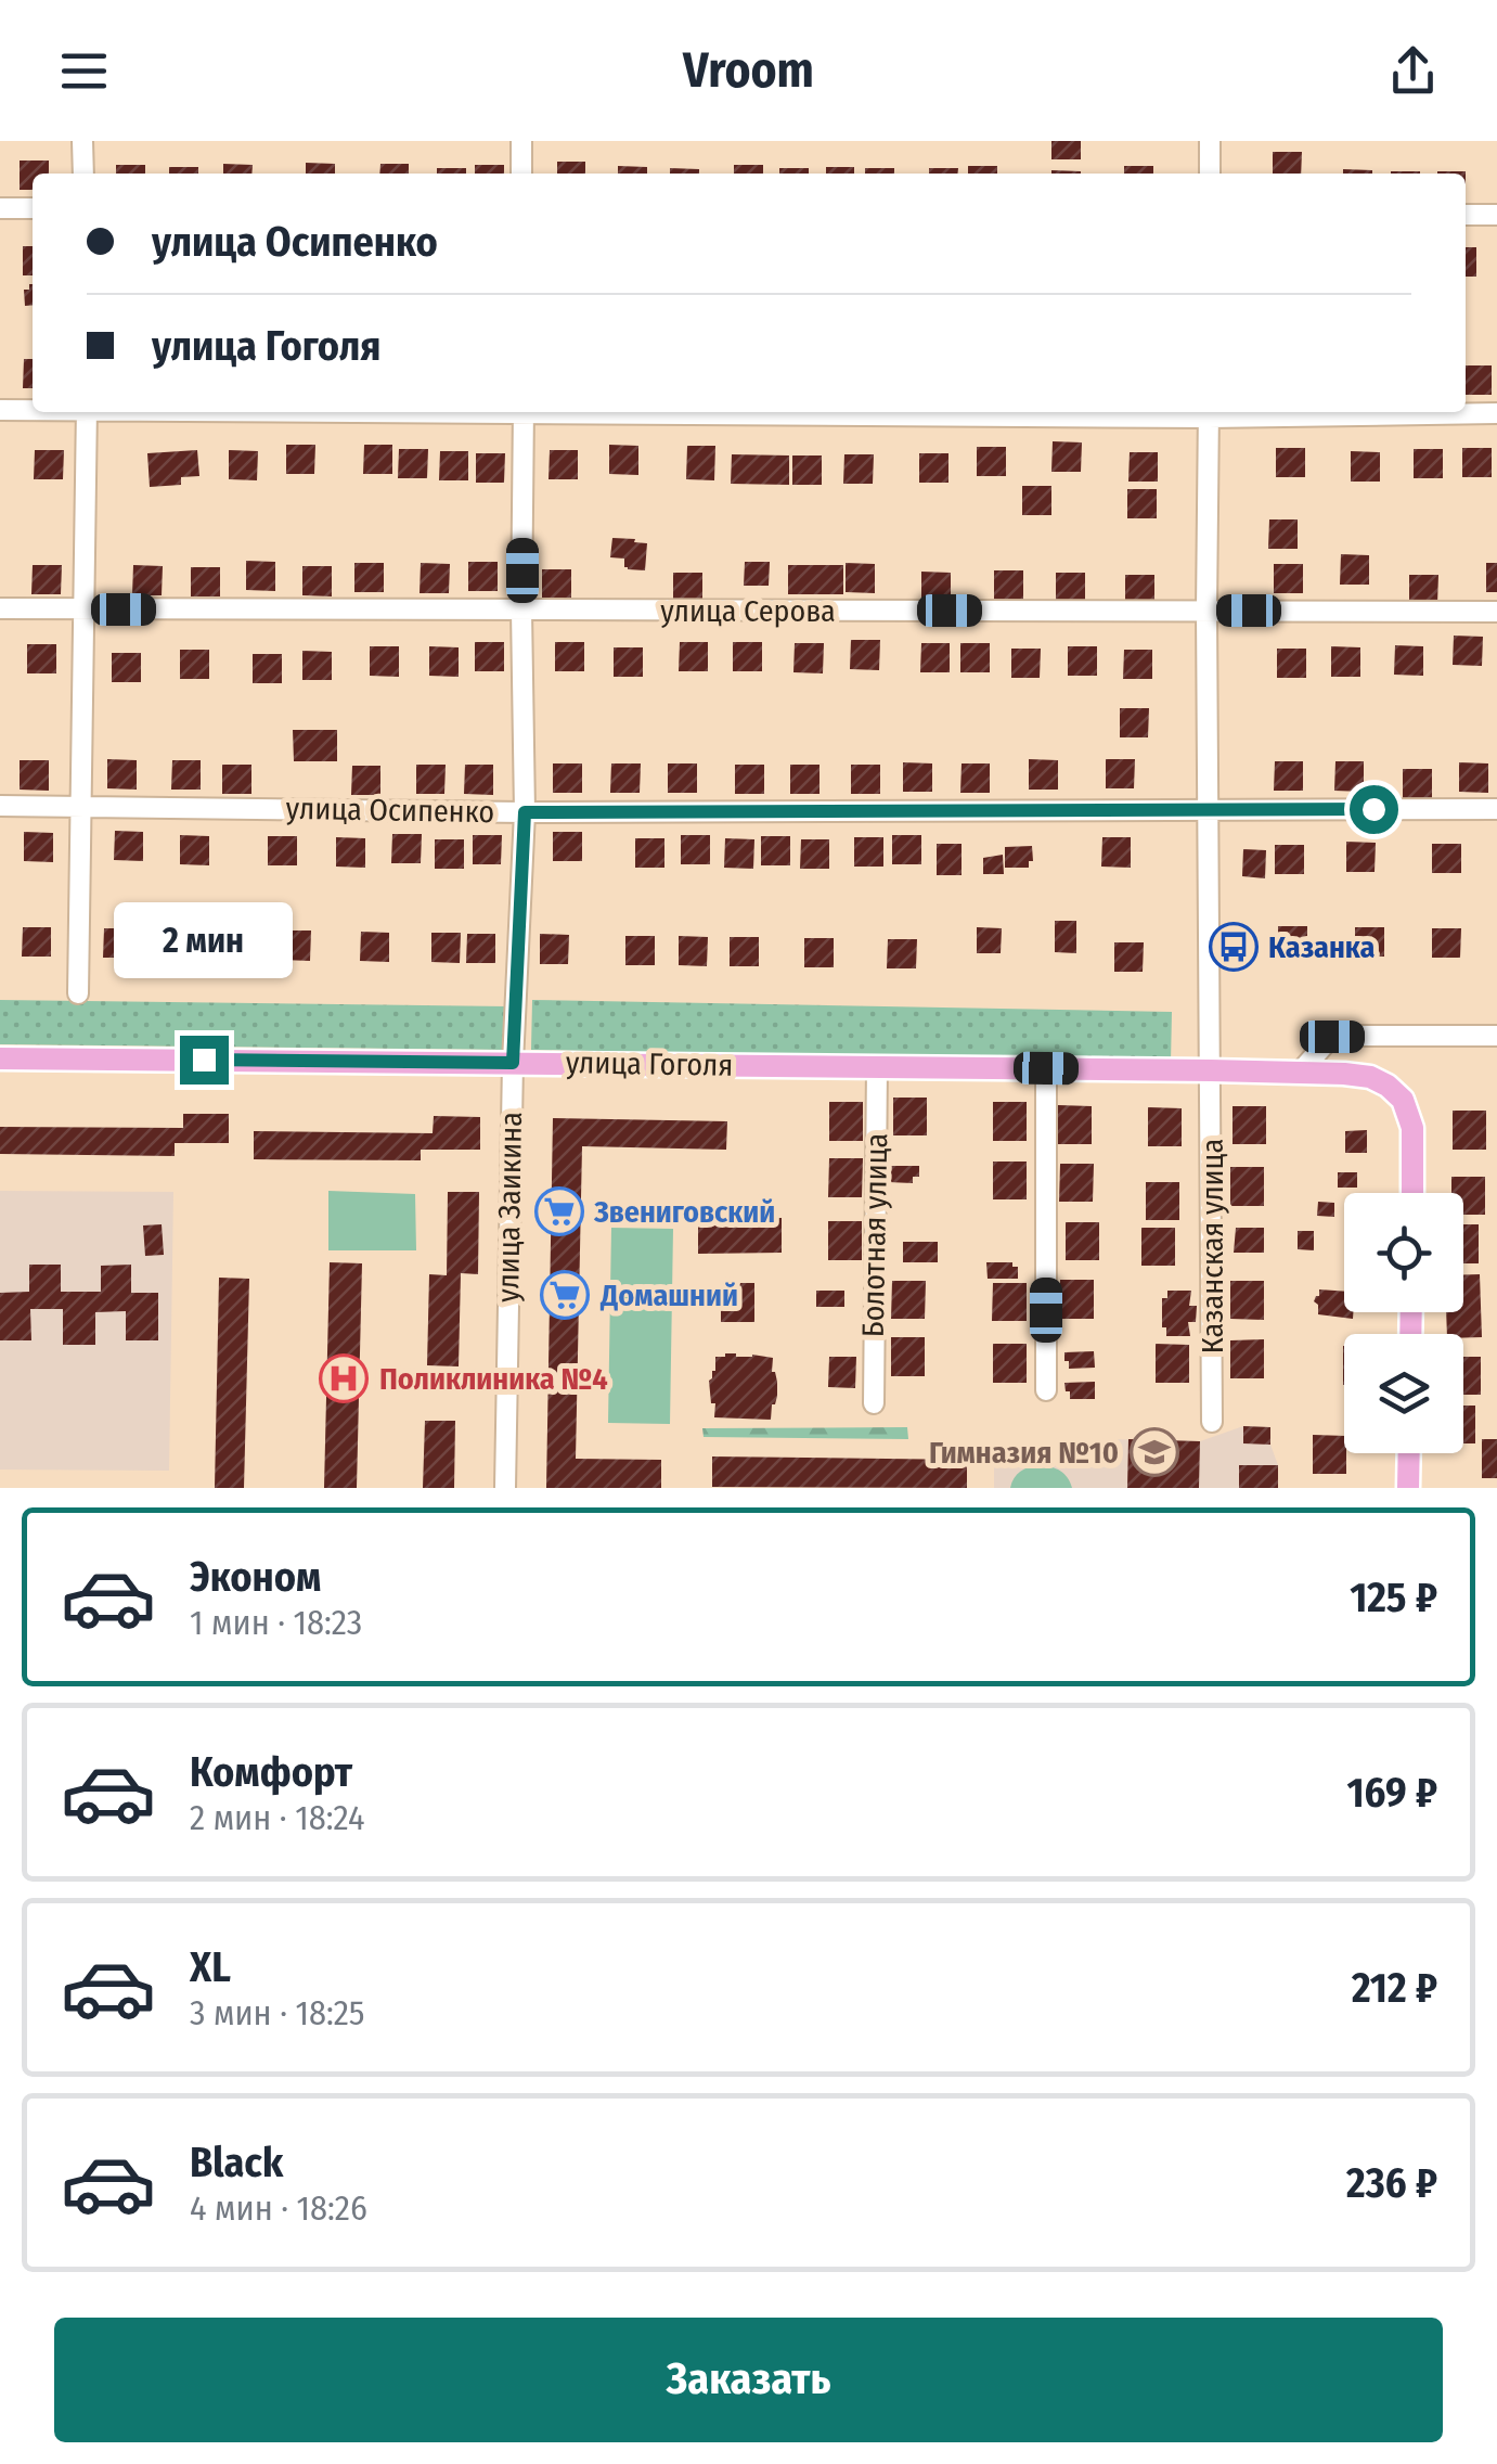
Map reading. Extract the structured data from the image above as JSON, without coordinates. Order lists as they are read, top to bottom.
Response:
{
  "streets": {
    "main road": ["улица Гоголя"],
    "street": [
      "улица Серова",
      "улица Осипенко",
      "улица Заикина",
      "Болотная улица",
      "Казанская улица"
    ]
  },
  "crossings": [
    ["улица Серова", "улица Заикина"],
    ["улица Серова", "Казанская улица"],
    ["улица Осипенко", "улица Заикина"],
    ["улица Осипенко", "Казанская улица"],
    ["улица Гоголя", "улица Заикина"],
    ["улица Гоголя", "Болотная улица"],
    ["улица Гоголя", "Казанская улица"]
  ],
  "places": {
    "bus stop": ["Казанка"],
    "supermarket": ["Звениговский", "Домашний"],
    "hospital": ["Поликлиника №4"],
    "school or university": ["Гимназия №10"]
  },
  "page": {
    "header": "Vroom",
    "banner": ["улица Осипенко", "улица Гоголя"],
    "bubble": "2 мин",
    "list": [
      {
        "name": "Эконом",
        "note": "1 мин · 18:23",
        "value": "125 ₽"
      },
      {
        "name": "Комфорт",
        "note": "2 мин · 18:24",
        "value": "169 ₽"
      },
      {
        "name": "XL",
        "note": "3 мин · 18:25",
        "value": "212 ₽"
      },
      {
        "name": "Black",
        "note": "4 мин · 18:26",
        "value": "236 ₽"
      }
    ],
    "buttons": "Заказать"
  }
}
